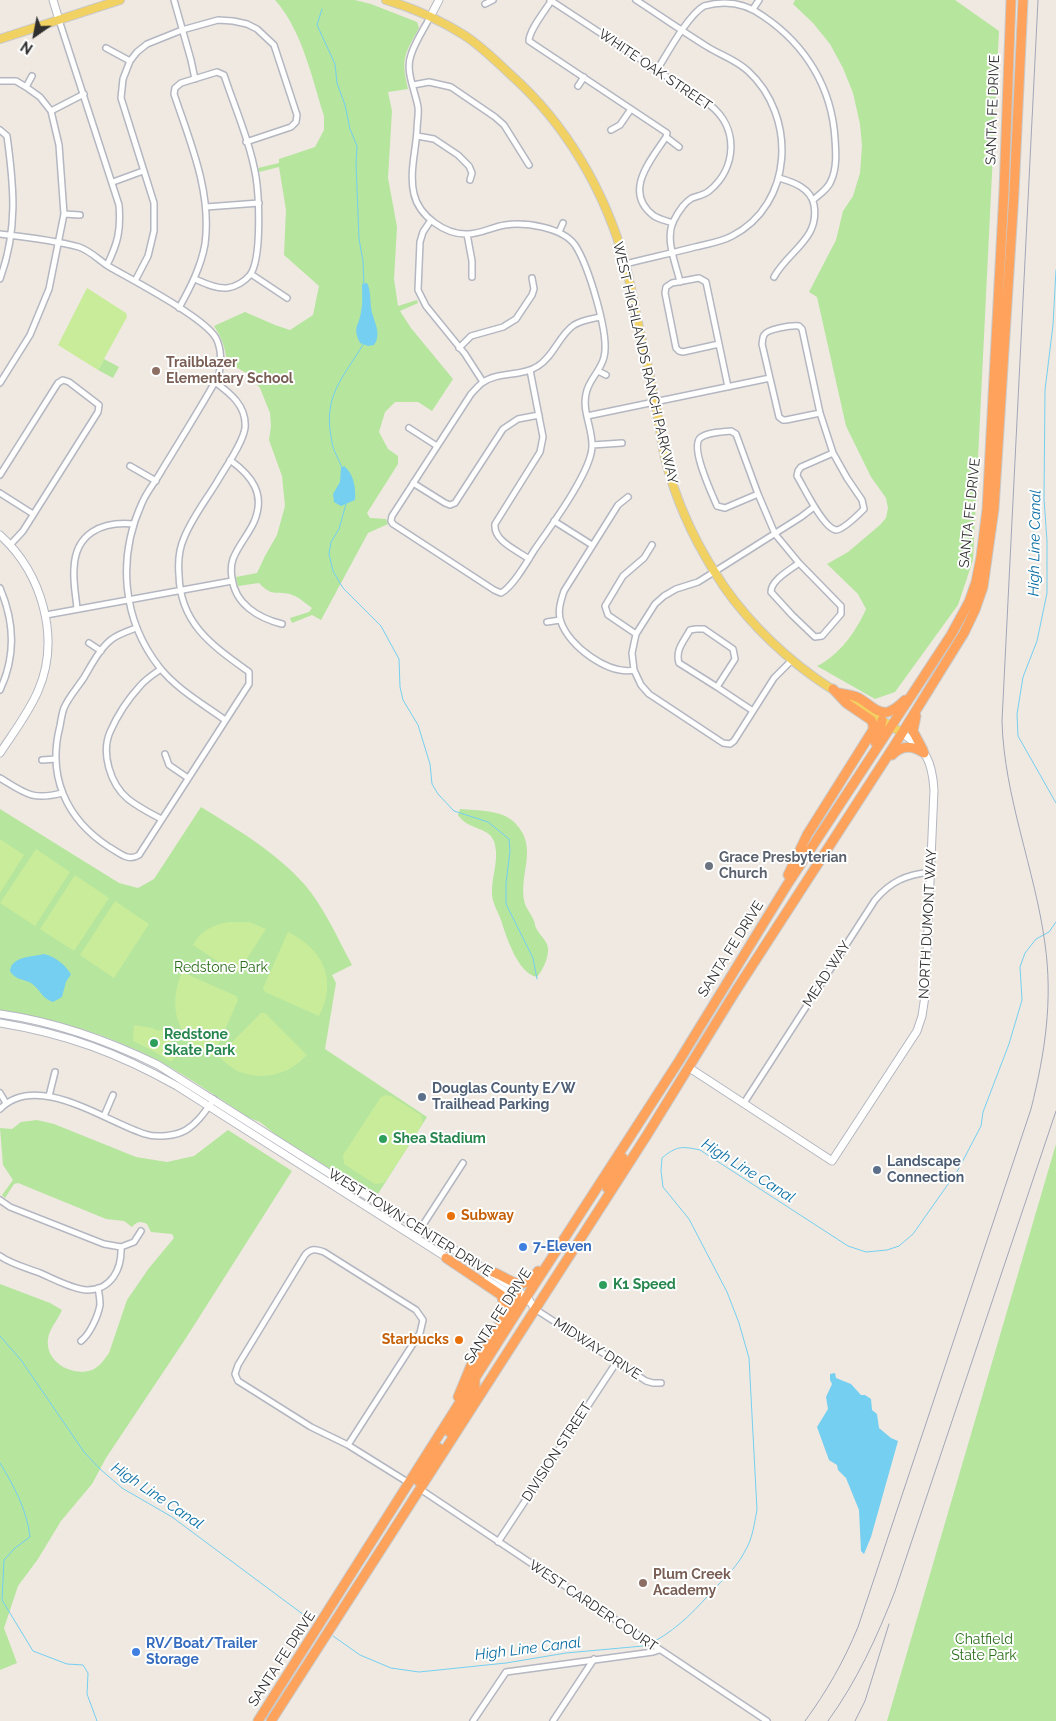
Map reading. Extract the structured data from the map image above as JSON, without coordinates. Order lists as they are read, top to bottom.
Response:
{
  "streets": {
    "highway": ["SANTA FE DRIVE"],
    "main road": ["WEST HIGHLANDS RANCH PARKWAY"],
    "street": [
      "WHITE OAK STREET",
      "NORTH DUMONT WAY",
      "MEAD WAY",
      "WEST TOWN CENTER DRIVE",
      "MIDWAY DRIVE",
      "DIVISION STREET",
      "WEST CARDER COURT"
    ]
  },
  "crossings": [
    ["SANTA FE DRIVE", "WEST HIGHLANDS RANCH PARKWAY"],
    ["SANTA FE DRIVE", "WEST TOWN CENTER DRIVE"],
    ["SANTA FE DRIVE", "MIDWAY DRIVE"],
    ["SANTA FE DRIVE", "WEST CARDER COURT"],
    ["NORTH DUMONT WAY", "MEAD WAY"],
    ["WEST TOWN CENTER DRIVE", "MIDWAY DRIVE"],
    ["MIDWAY DRIVE", "DIVISION STREET"],
    ["DIVISION STREET", "WEST CARDER COURT"]
  ],
  "water": ["High Line Canal"],
  "parks": ["Redstone Park", "Chatfield State Park"],
  "places": [
    "Trailblazer Elementary School",
    "Grace Presbyterian Church",
    "Redstone Skate Park",
    "Douglas County E/W Trailhead Parking",
    "Shea Stadium",
    "Landscape Connection",
    "Subway",
    "7-Eleven",
    "K1 Speed",
    "Starbucks",
    "Plum Creek Academy",
    "RV/Boat/Trailer Storage"
  ],
  "north": "bottom left"
}
